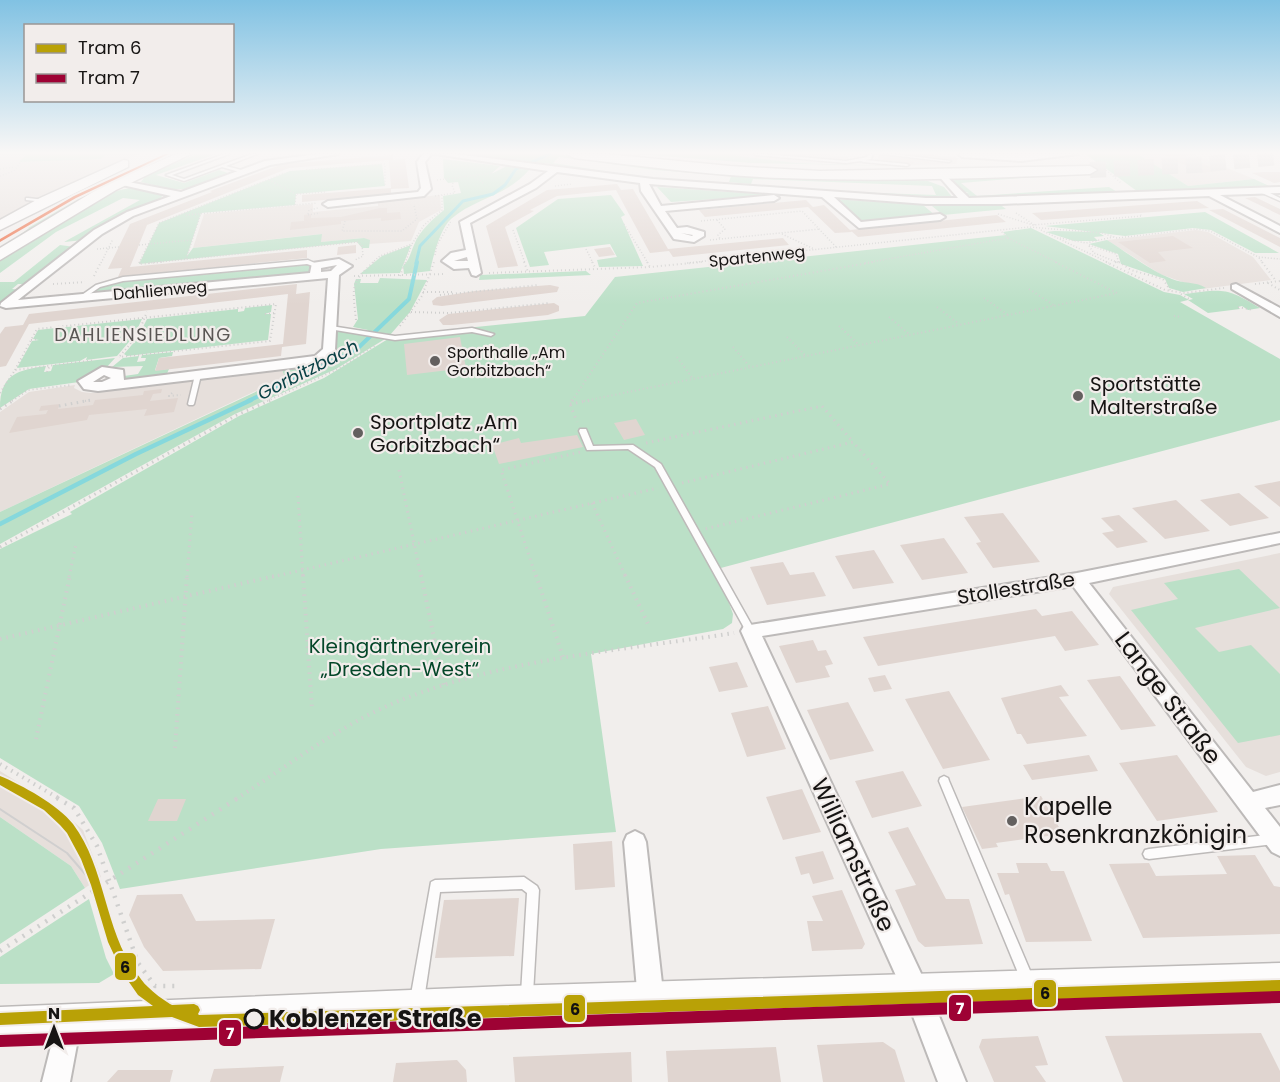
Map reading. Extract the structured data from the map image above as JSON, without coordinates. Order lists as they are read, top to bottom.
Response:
{
  "streets": {
    "street": [
      "Dahlienweg",
      "Stollestraße",
      "Lange Straße",
      "Williamstraße"
    ],
    "path": ["Spartenweg"]
  },
  "crossings": [
    ["Stollestraße", "Lange Straße"],
    ["Stollestraße", "Williamstraße"]
  ],
  "districts": ["DAHLIENSIEDLUNG"],
  "water": ["Gorbitzbach"],
  "parks": ["Kleingärtnerverein „Dresden-West“"],
  "places": [
    "Sporthalle „Am Gorbitzbach“",
    "Sportstätte Malterstraße",
    "Sportplatz „Am Gorbitzbach“",
    "Kapelle Rosenkranzkönigin",
    "Koblenzer Straße"
  ],
  "lines": ["tram line 6", "tram line 7"],
  "legend": ["Tram 6", "Tram 7"],
  "north": "top"
}
